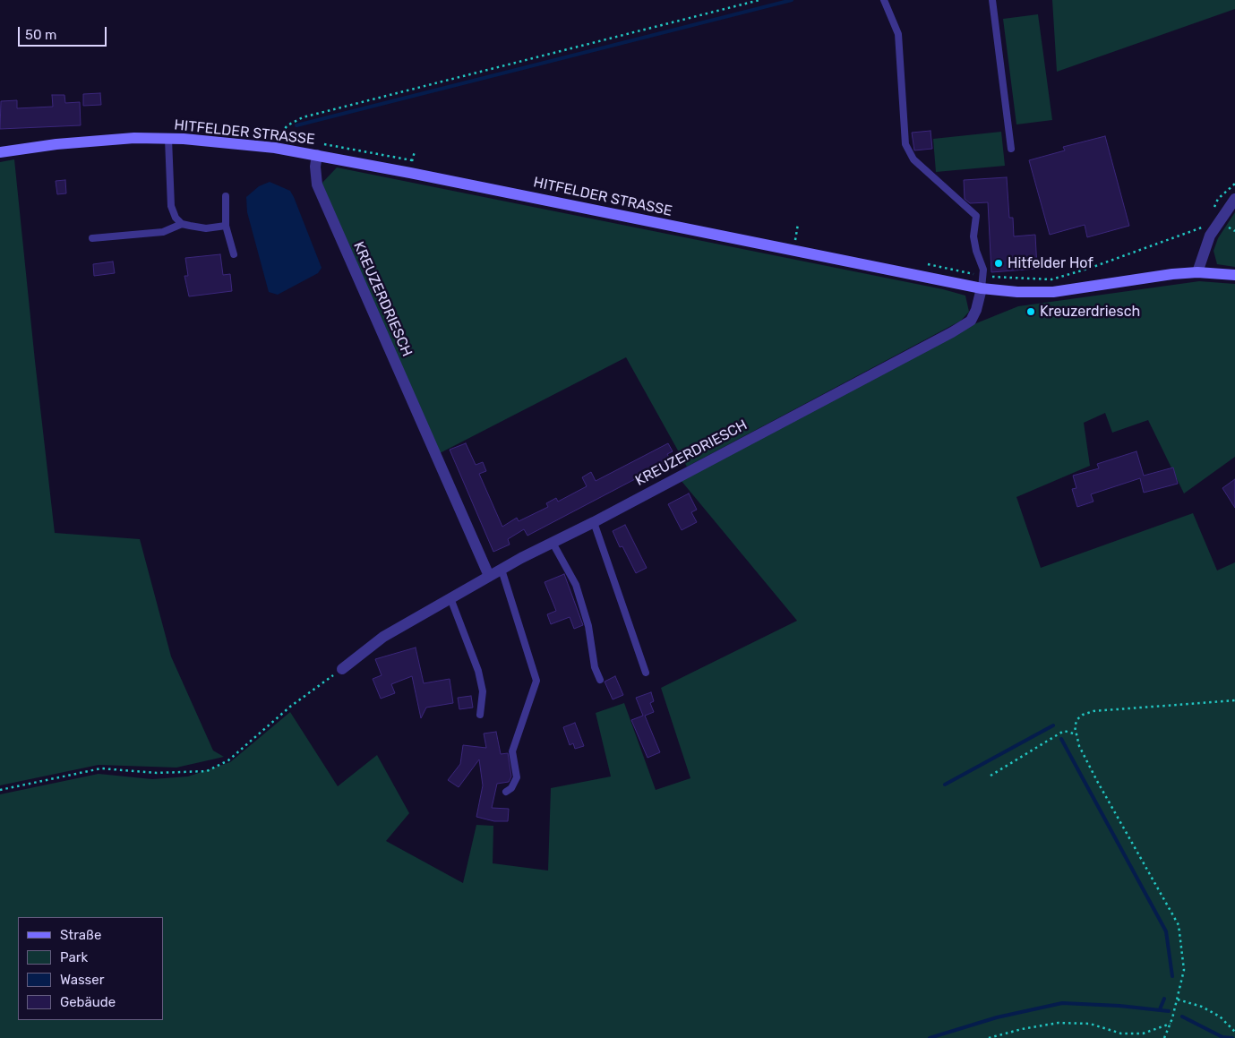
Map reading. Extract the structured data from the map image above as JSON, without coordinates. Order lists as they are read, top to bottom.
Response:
{
  "streets": {
    "main road": ["HITFELDER STRASSE"],
    "street": ["KREUZERDRIESCH"]
  },
  "crossings": [
    ["HITFELDER STRASSE", "KREUZERDRIESCH"]
  ],
  "places": ["Hitfelder Hof", "Kreuzerdriesch"],
  "legend": [
    "Straße",
    "Park",
    "Wasser",
    "Gebäude"
  ],
  "scale_bar": "50 m"
}
